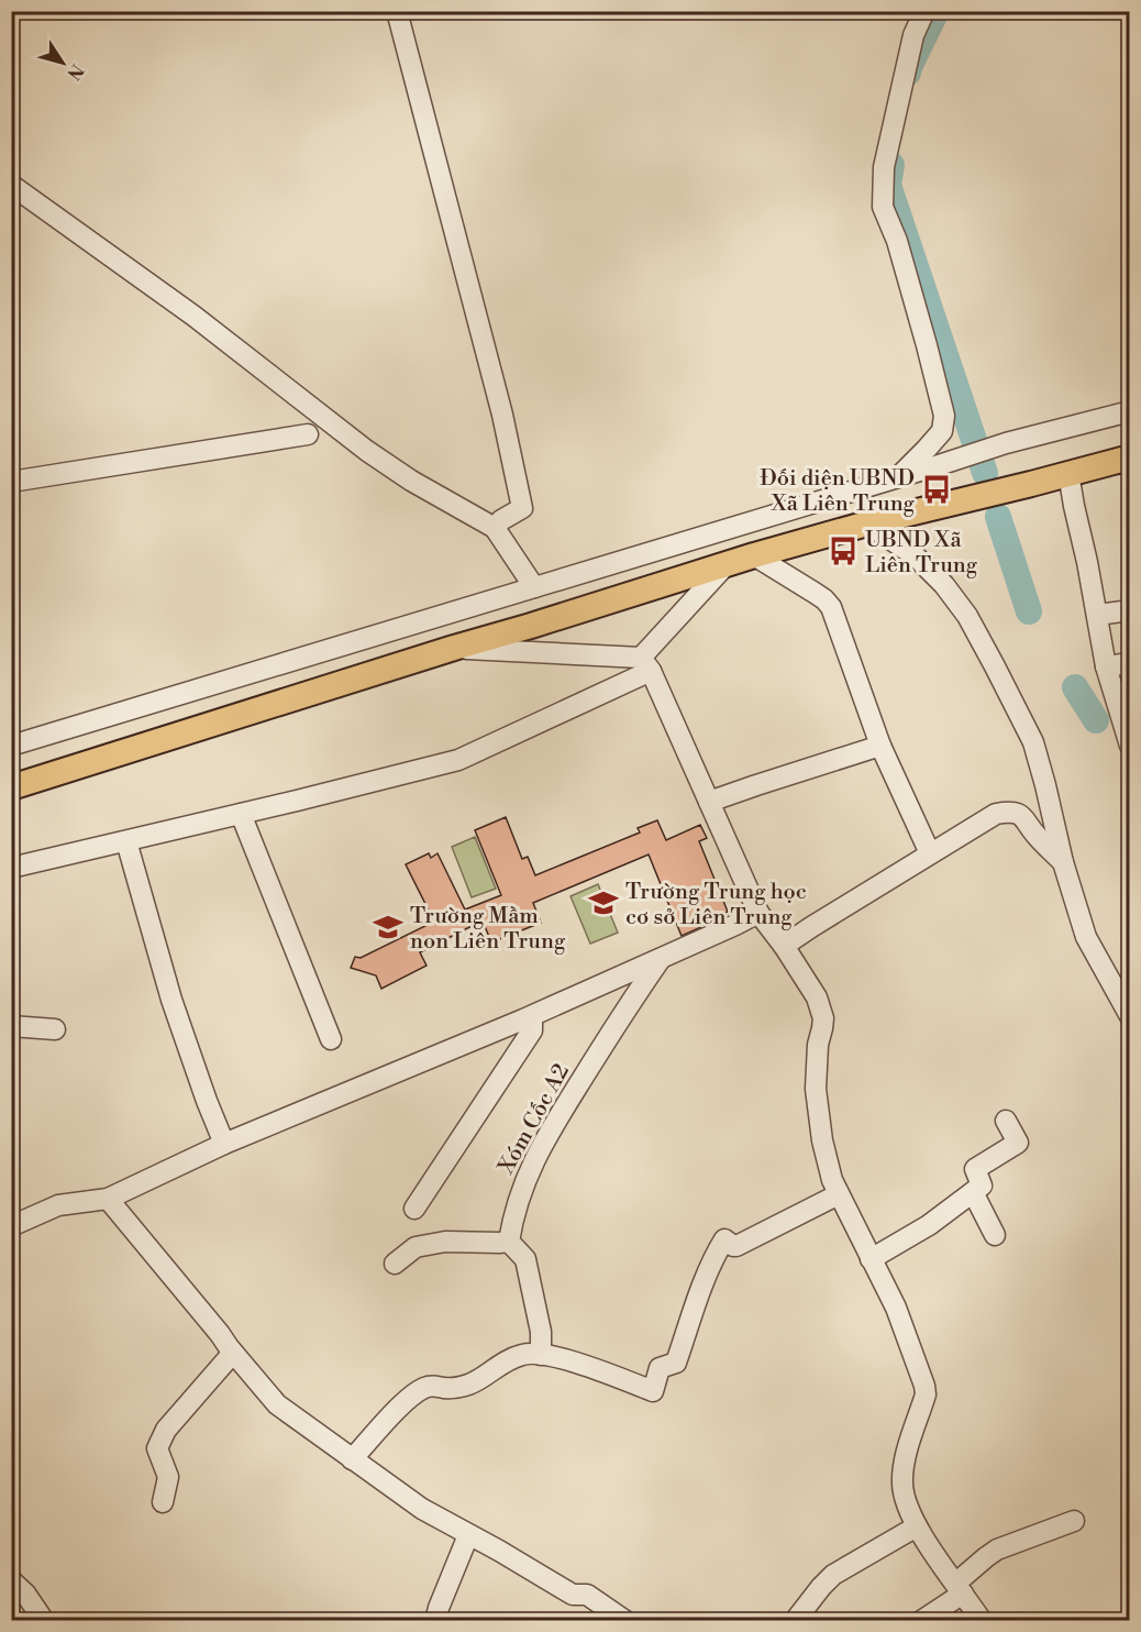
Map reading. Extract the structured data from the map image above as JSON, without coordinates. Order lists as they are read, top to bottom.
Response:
{
  "streets": {
    "street": ["Xóm Cốc A2"]
  },
  "places": {
    "bus stop": ["Đối diện UBND Xã Liên Trung", "UBND Xã Liên Trung"],
    "school or university": ["Trường Trung học cơ sở Liên Trung", "Trường Mầm non Liên Trung"]
  },
  "north": "bottom right"
}
